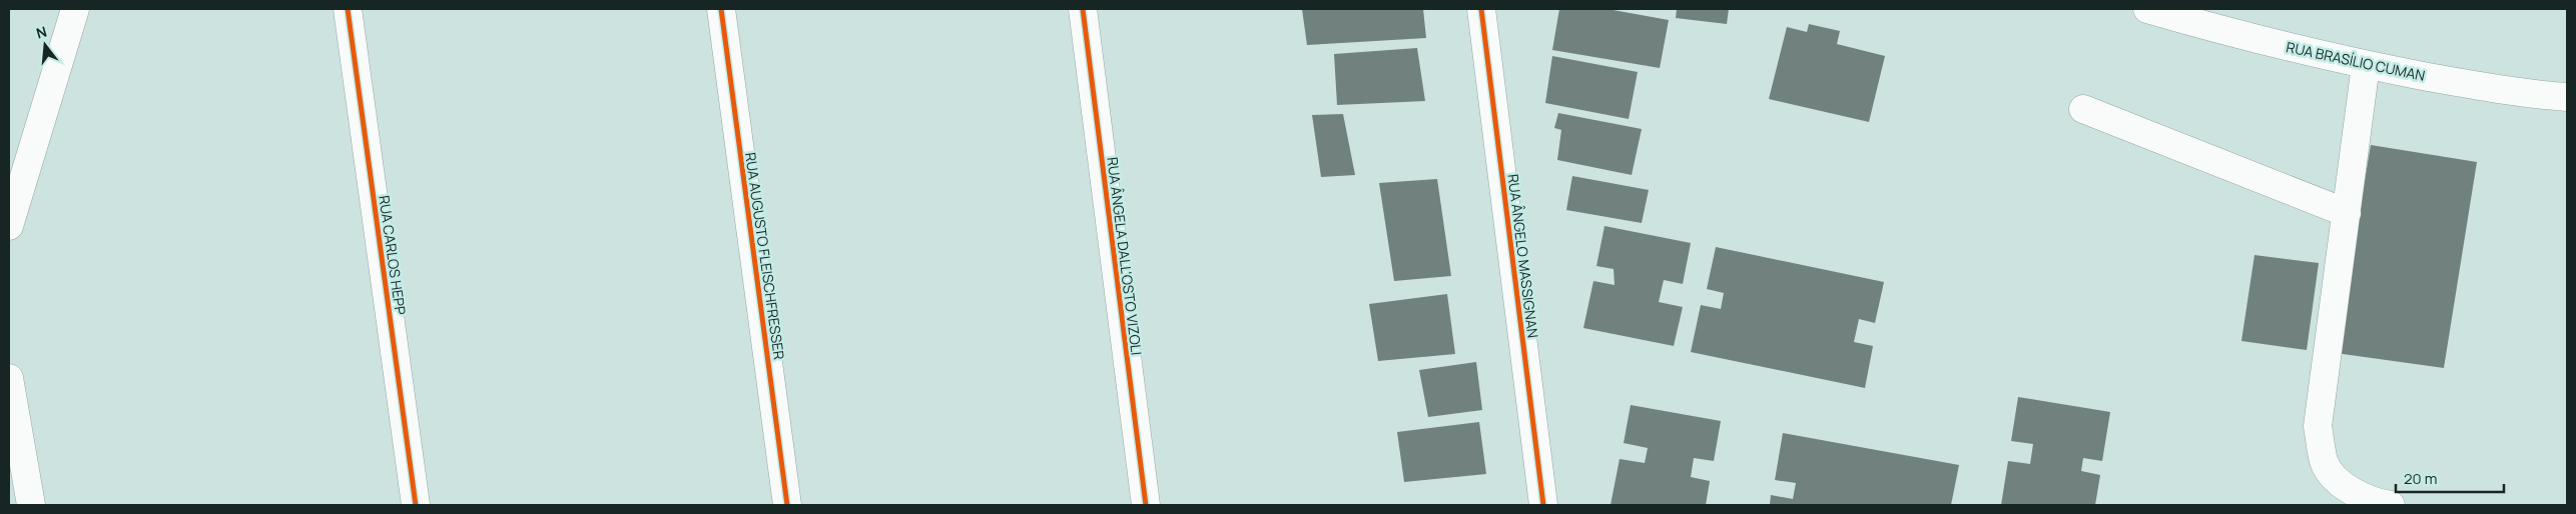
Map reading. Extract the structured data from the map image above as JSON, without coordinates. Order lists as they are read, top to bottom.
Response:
{
  "streets": {
    "street": [
      "RUA BRASÍLIO CUMAN",
      "RUA CARLOS HEPP",
      "RUA AUGUSTO FLEISCHFRESSER",
      "RUA ÂNGELA DALL'OSTO VIZOLI",
      "RUA ÂNGELO MASSIGNAN"
    ]
  },
  "scale_bar": "20 m",
  "north": "top"
}
